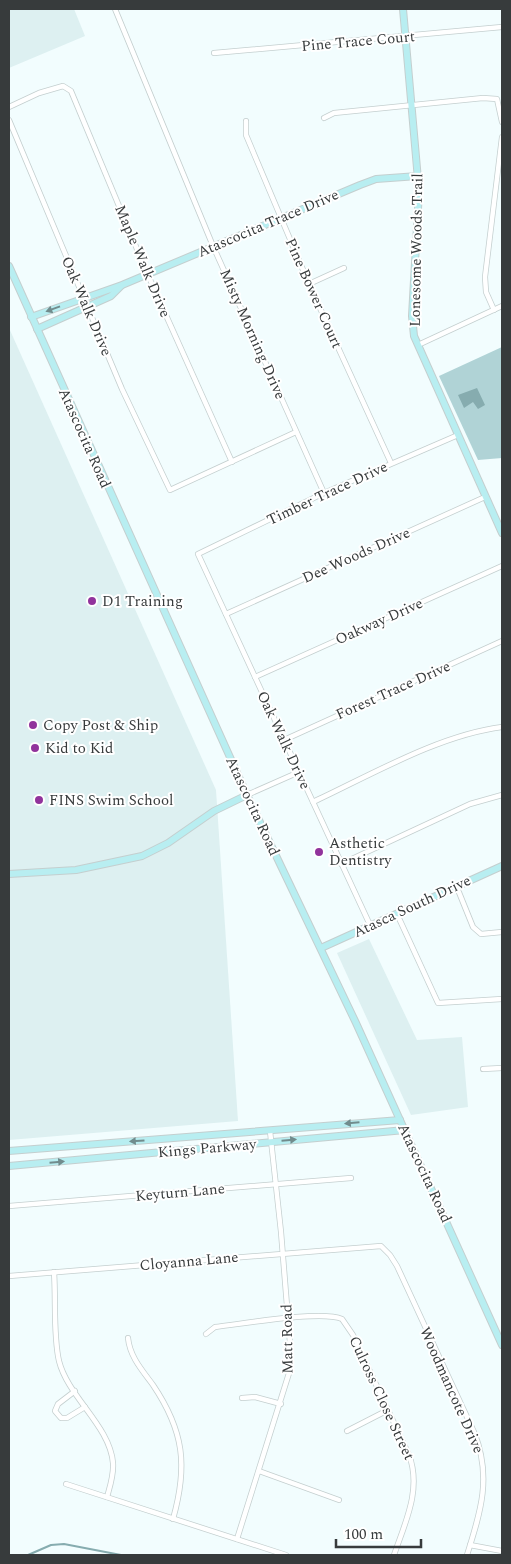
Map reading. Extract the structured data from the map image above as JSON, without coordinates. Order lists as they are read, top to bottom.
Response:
{
  "streets": {
    "street": [
      "Pine Trace Court",
      "Atascocita Trace Drive",
      "Lonesome Woods Trail",
      "Maple Walk Drive",
      "Pine Bower Court",
      "Oak Walk Drive",
      "Misty Morning Drive",
      "Atascocita Road",
      "Timber Trace Drive",
      "Dee Woods Drive",
      "Oakway Drive",
      "Forest Trace Drive",
      "Atasca South Drive",
      "Kings Parkway",
      "Keyturn Lane",
      "Cloyanna Lane",
      "Matt Road",
      "Woodmancote Drive",
      "Culross Close Street"
    ]
  },
  "crossings": [
    ["Pine Trace Court", "Lonesome Woods Trail"],
    ["Atascocita Trace Drive", "Lonesome Woods Trail"],
    ["Atascocita Trace Drive", "Maple Walk Drive"],
    ["Atascocita Trace Drive", "Pine Bower Court"],
    ["Atascocita Trace Drive", "Oak Walk Drive"],
    ["Atascocita Trace Drive", "Misty Morning Drive"],
    ["Atascocita Trace Drive", "Atascocita Road"],
    ["Lonesome Woods Trail", "Timber Trace Drive"],
    ["Lonesome Woods Trail", "Dee Woods Drive"],
    ["Maple Walk Drive", "Oak Walk Drive"],
    ["Pine Bower Court", "Timber Trace Drive"],
    ["Oak Walk Drive", "Timber Trace Drive"],
    ["Oak Walk Drive", "Dee Woods Drive"],
    ["Oak Walk Drive", "Oakway Drive"],
    ["Oak Walk Drive", "Forest Trace Drive"],
    ["Oak Walk Drive", "Atasca South Drive"],
    ["Misty Morning Drive", "Timber Trace Drive"],
    ["Atascocita Road", "Atasca South Drive"],
    ["Atascocita Road", "Kings Parkway"],
    ["Kings Parkway", "Matt Road"],
    ["Keyturn Lane", "Matt Road"],
    ["Cloyanna Lane", "Matt Road"],
    ["Cloyanna Lane", "Woodmancote Drive"],
    ["Matt Road", "Culross Close Street"]
  ],
  "places": [
    "D1 Training",
    "Copy Post & Ship",
    "Kid to Kid",
    "FINS Swim School",
    "Asthetic Dentistry"
  ],
  "scale_bar": "100 m"
}
